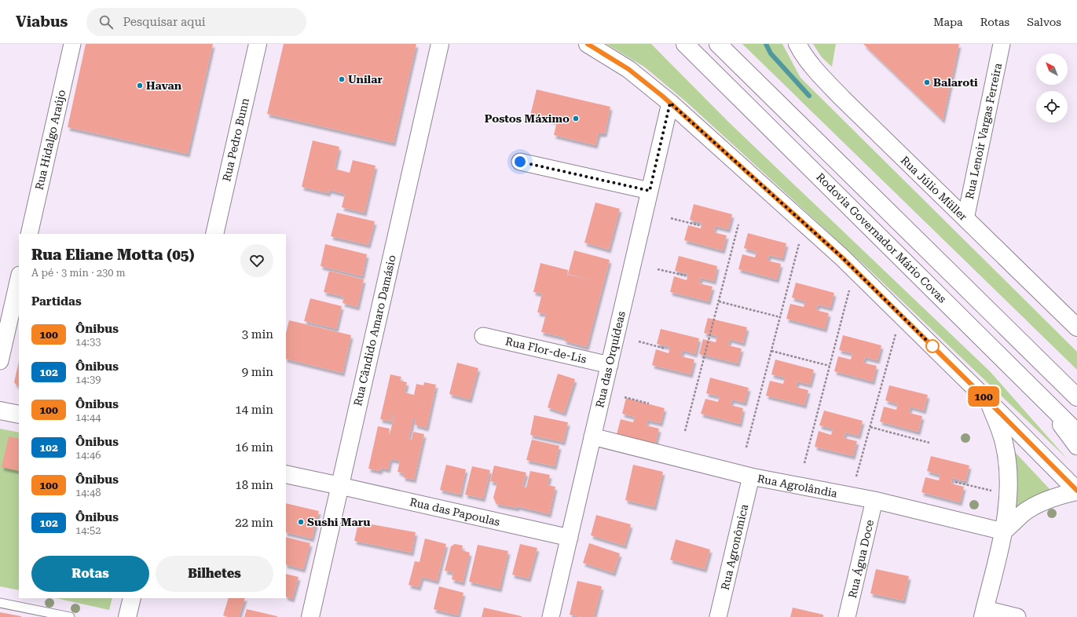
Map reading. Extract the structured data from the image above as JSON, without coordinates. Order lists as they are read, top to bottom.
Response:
{
  "streets": {
    "main road": [
      "Rua Pedro Bunn",
      "Rua Júlio Müller",
      "Rodovia Governador Mário Covas",
      "Rua Cândido Amaro Damásio"
    ],
    "street": [
      "Rua Lenoir Vargas Ferreira",
      "Rua Hidalgo Araújo",
      "Rua Flor-de-Lis",
      "Rua das Orquídeas",
      "Rua Agrolândia",
      "Rua das Papoulas",
      "Rua Agronômica",
      "Rua Água Doce"
    ]
  },
  "crossings": [
    ["Rua Lenoir Vargas Ferreira", "Rua Júlio Müller"],
    ["Rua Cândido Amaro Damásio", "Rua das Papoulas"],
    ["Rua Flor-de-Lis", "Rua das Orquídeas"],
    ["Rua das Orquídeas", "Rua Agrolândia"],
    ["Rua das Orquídeas", "Rua das Papoulas"],
    ["Rua Agrolândia", "Rua Agronômica"],
    ["Rua Agrolândia", "Rua Água Doce"]
  ],
  "places": [
    "Unilar",
    "Balaroti",
    "Havan",
    "Postos Máximo",
    "Sushi Maru"
  ],
  "lines": ["bus line 100"],
  "north": "top left",
  "page": {
    "header": "Viabus",
    "search": "Pesquisar aqui",
    "nav": ["Mapa", "Rotas", "Salvos"],
    "on_map": "100",
    "heading": [
      ["Rua Eliane Motta (05)", "A pé · 3 min · 230 m"],
      "Partidas"
    ],
    "list": [
      {
        "mark": "100",
        "name": "Ônibus",
        "note": "14:33",
        "value": "3 min"
      },
      {
        "mark": "102",
        "name": "Ônibus",
        "note": "14:39",
        "value": "9 min"
      },
      {
        "mark": "100",
        "name": "Ônibus",
        "note": "14:44",
        "value": "14 min"
      },
      {
        "mark": "102",
        "name": "Ônibus",
        "note": "14:46",
        "value": "16 min"
      },
      {
        "mark": "100",
        "name": "Ônibus",
        "note": "14:48",
        "value": "18 min"
      },
      {
        "mark": "102",
        "name": "Ônibus",
        "note": "14:52",
        "value": "22 min"
      }
    ],
    "buttons": ["Rotas", "Bilhetes"]
  }
}
